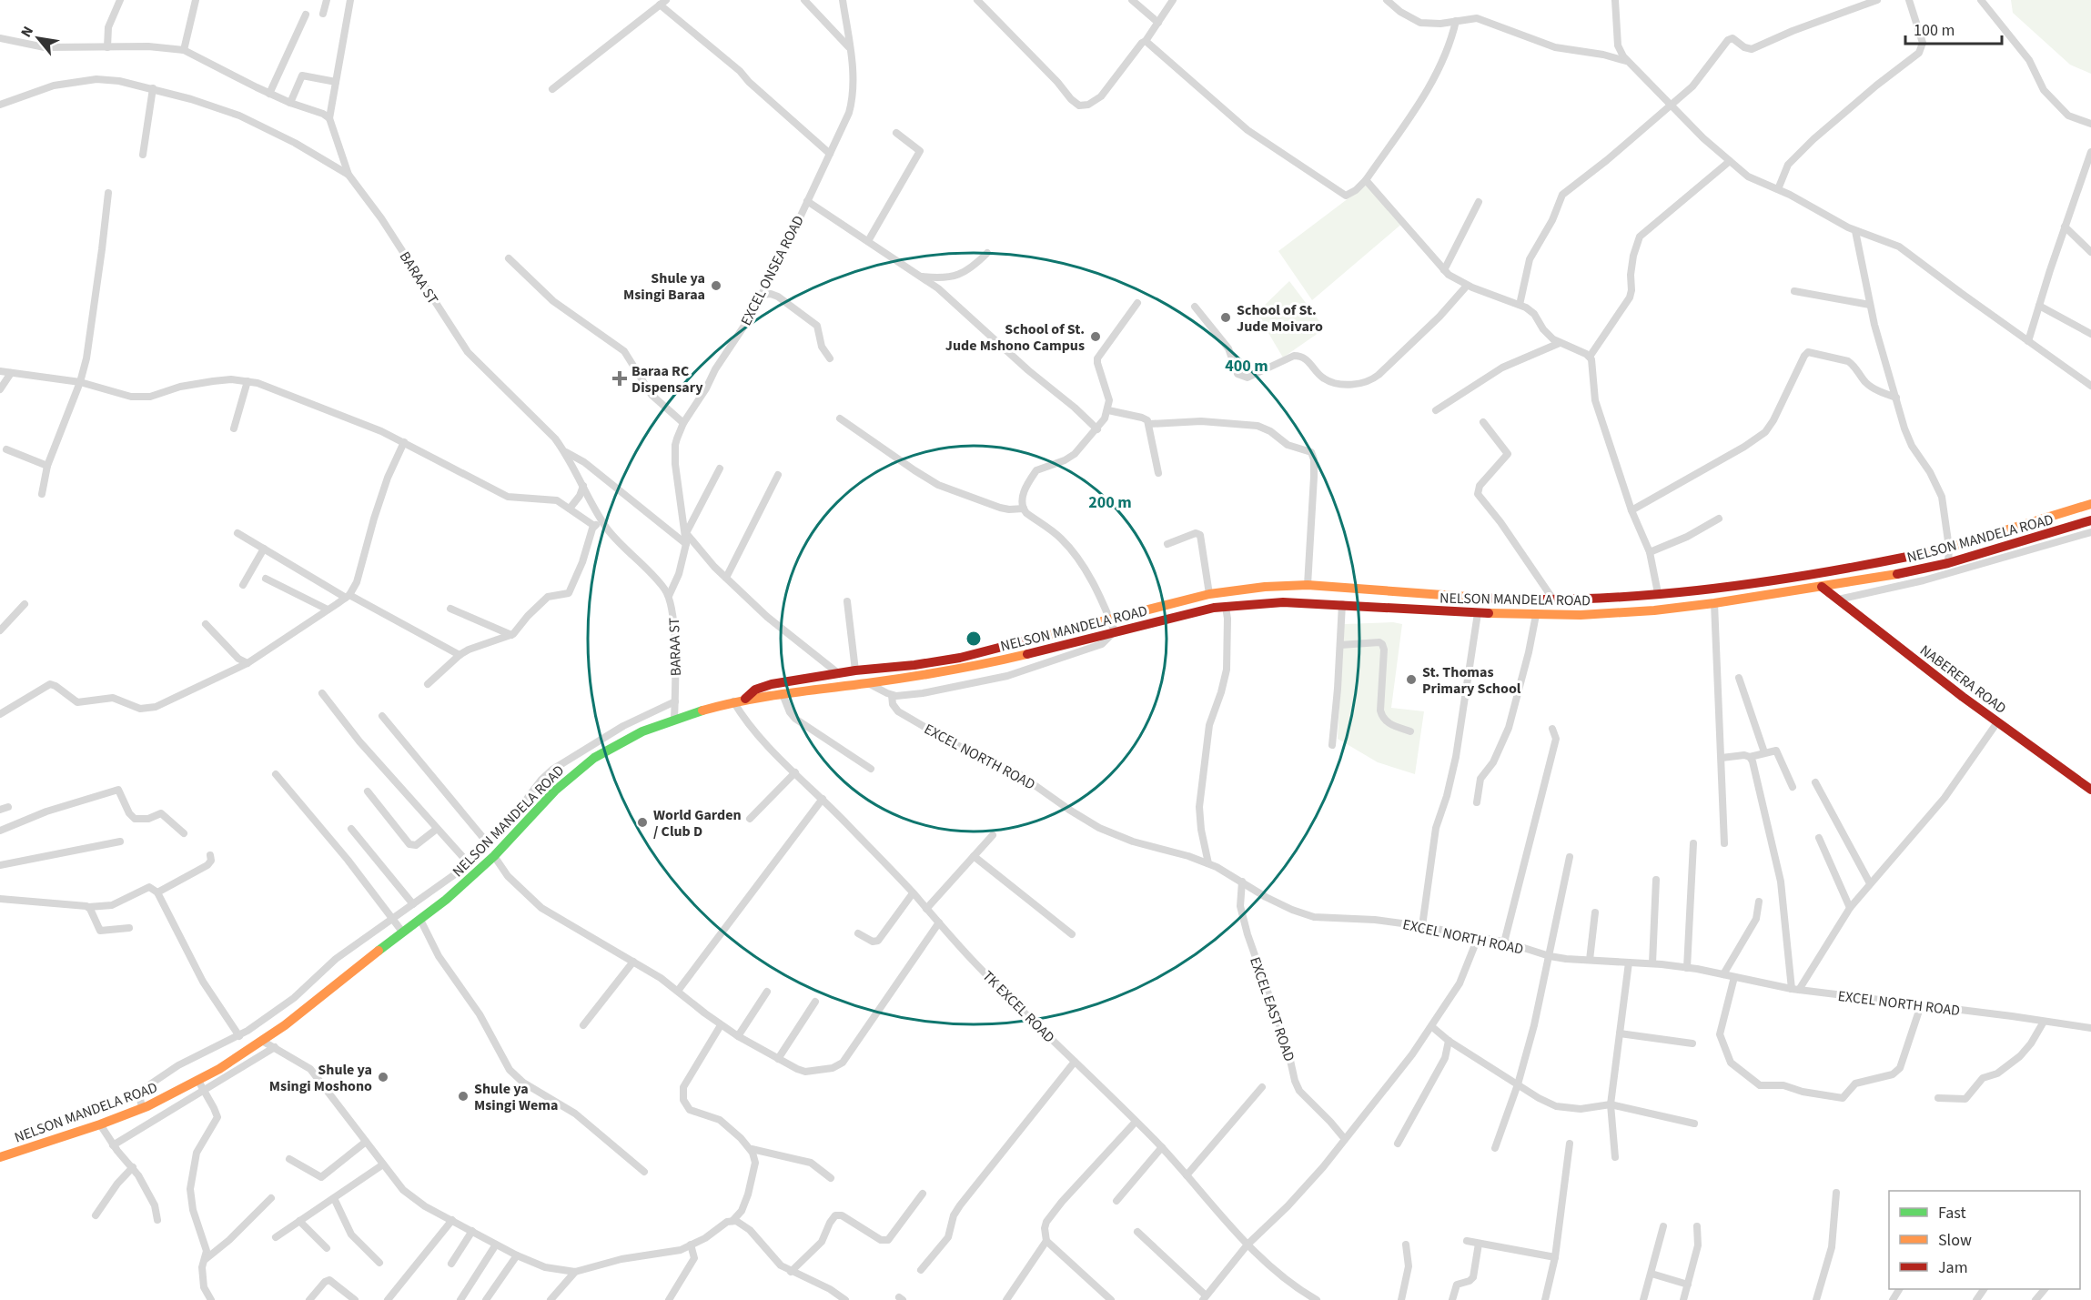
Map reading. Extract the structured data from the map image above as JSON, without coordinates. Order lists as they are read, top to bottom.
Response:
{
  "streets": {
    "main road": ["NELSON MANDELA ROAD", "NABERERA ROAD"],
    "street": [
      "EXCEL ONSEA ROAD",
      "BARAA ST",
      "EXCEL NORTH ROAD",
      "TK EXCEL ROAD",
      "EXCEL EAST ROAD"
    ]
  },
  "crossings": [
    ["EXCEL ONSEA ROAD", "BARAA ST"],
    ["BARAA ST", "NELSON MANDELA ROAD"],
    ["NELSON MANDELA ROAD", "NABERERA ROAD"],
    ["NELSON MANDELA ROAD", "TK EXCEL ROAD"],
    ["EXCEL NORTH ROAD", "EXCEL EAST ROAD"]
  ],
  "places": {
    "other": [
      "Shule ya Msingi Baraa",
      "School of St. Jude Moivaro",
      "School of St. Jude Mshono Campus",
      "St. Thomas Primary School",
      "World Garden / Club D",
      "Shule ya Msingi Moshono",
      "Shule ya Msingi Wema"
    ],
    "health": ["Baraa RC Dispensary"]
  },
  "legend": ["Fast", "Slow", "Jam"],
  "scale_bar": "100 m",
  "north": "top left",
  "rings": ["400 m", "200 m"]
}
